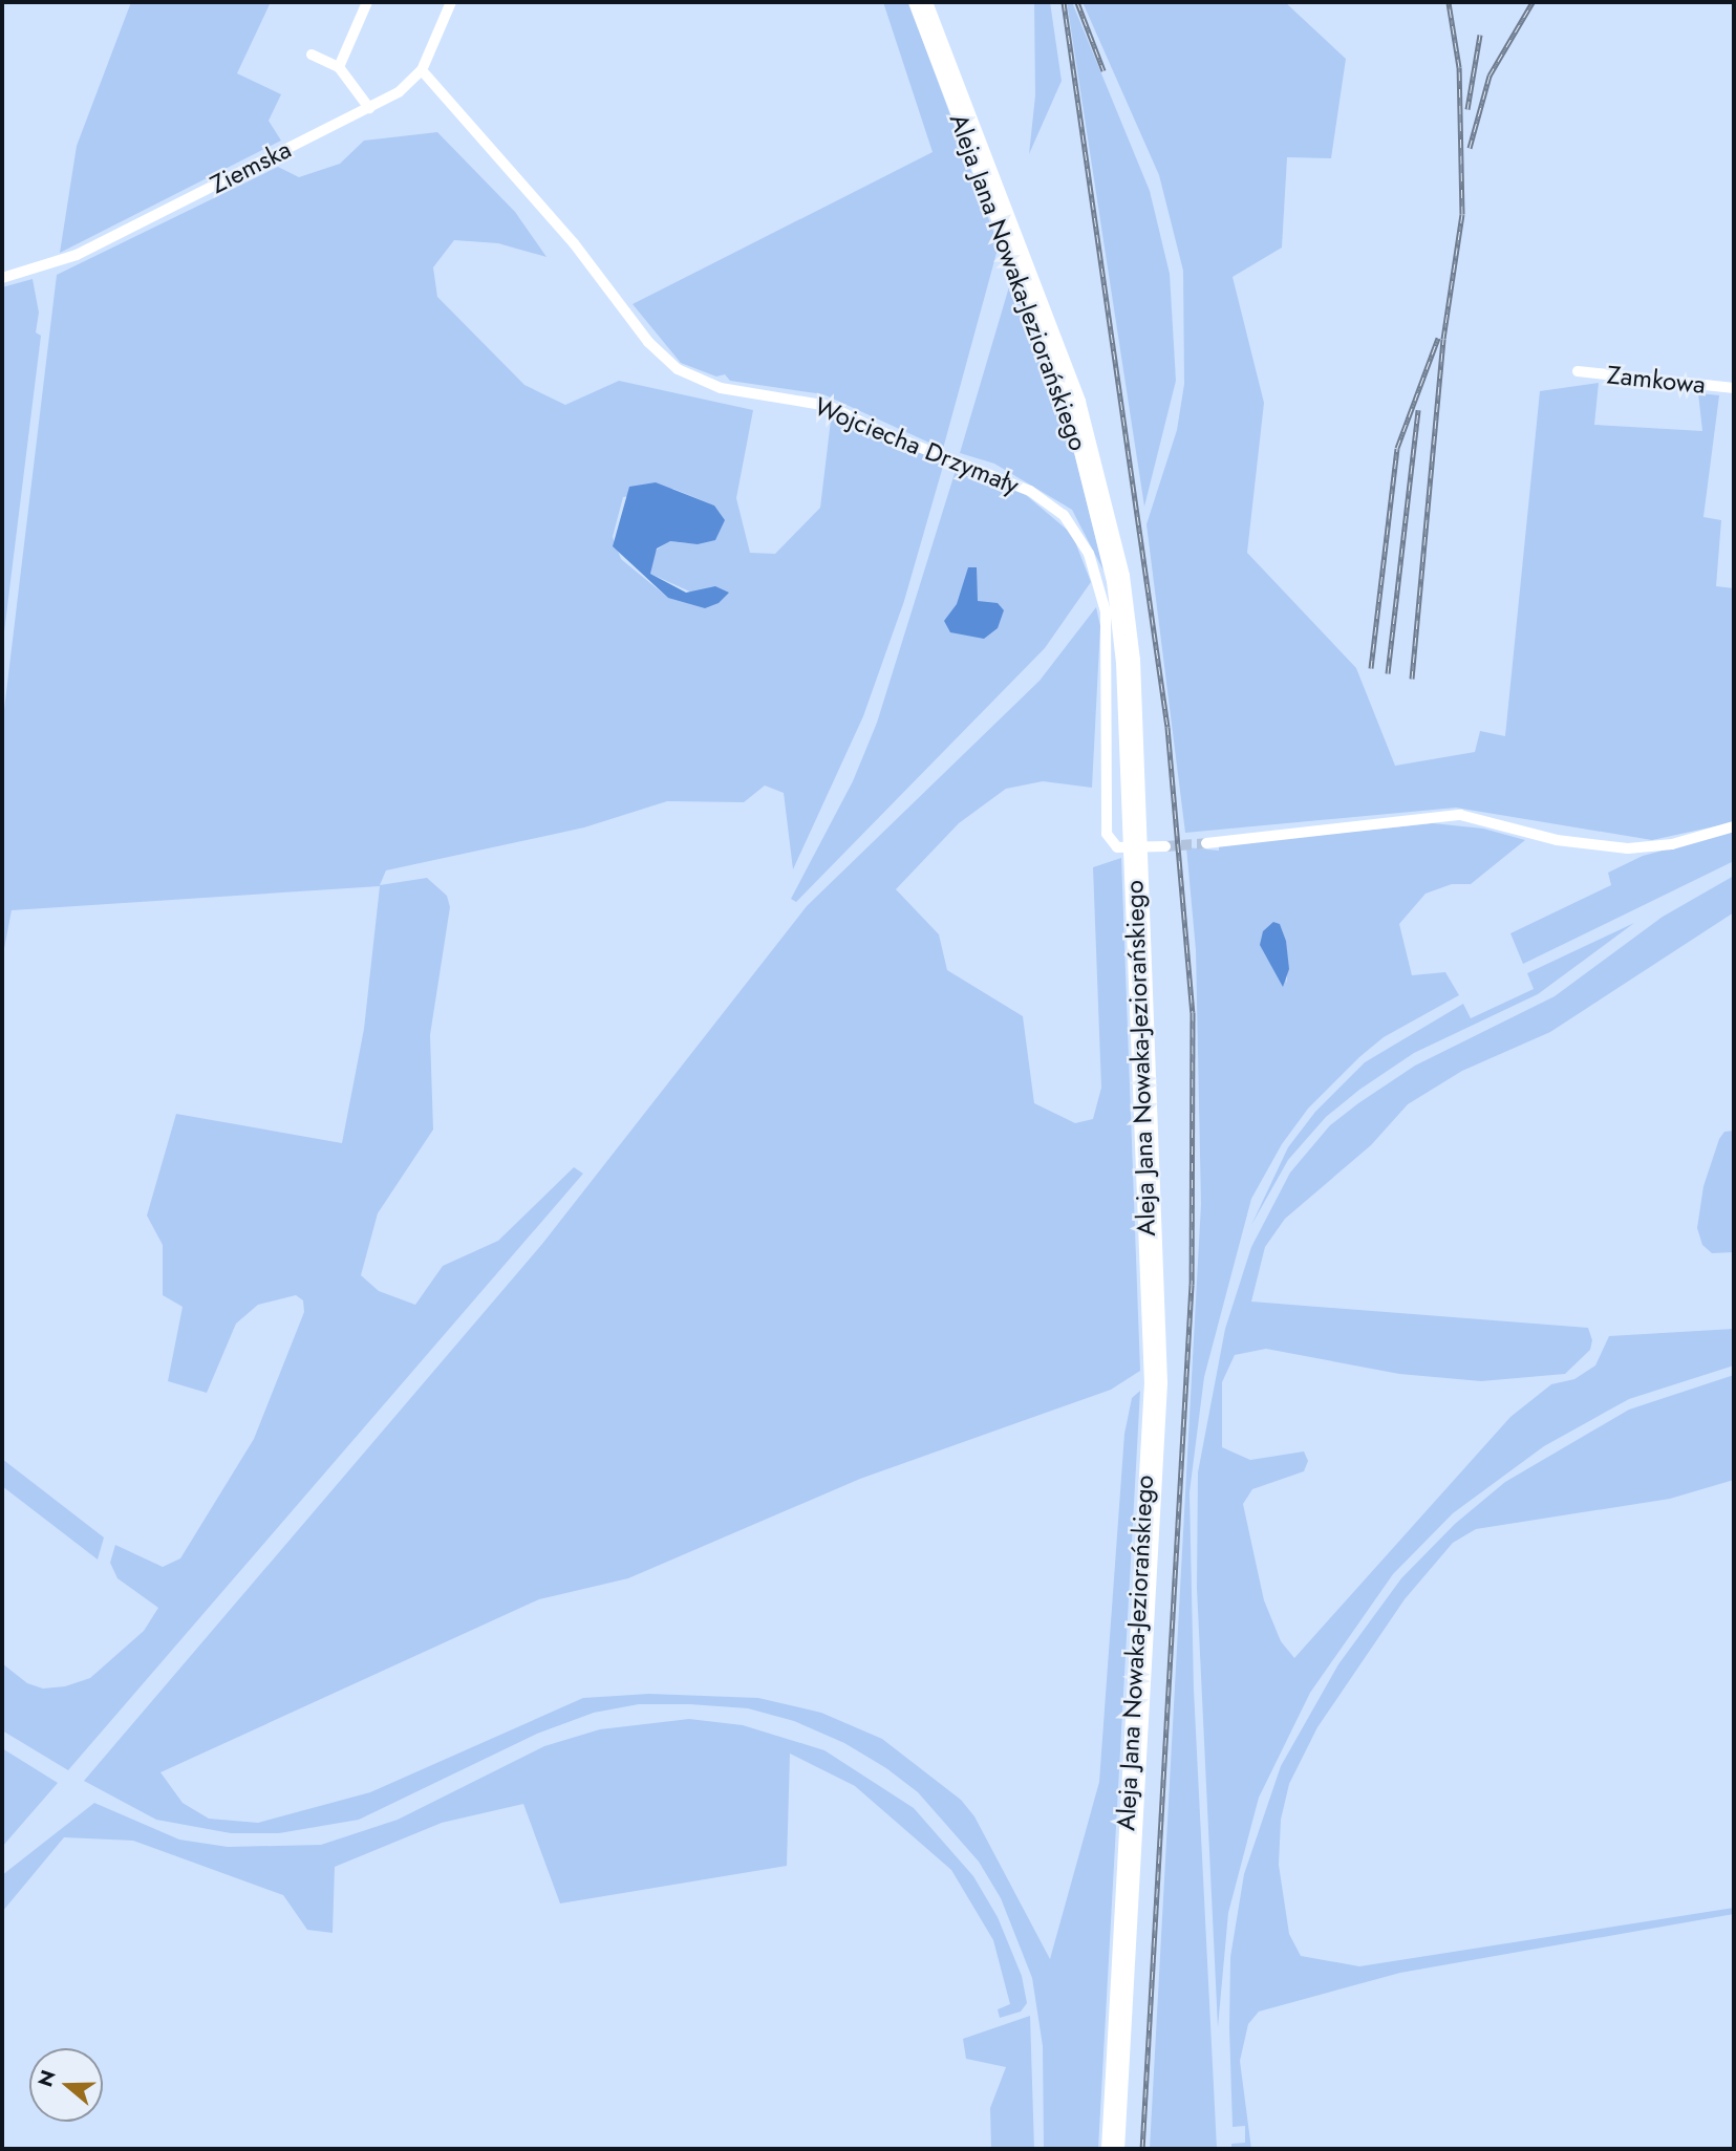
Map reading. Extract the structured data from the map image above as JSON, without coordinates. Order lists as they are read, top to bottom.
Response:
{
  "streets": {
    "main road": ["Aleja Jana Nowaka-Jeziorańskiego"],
    "street": ["Ziemska", "Zamkowa", "Wojciecha Drzymały"]
  },
  "crossings": [
    ["Ziemska", "Wojciecha Drzymały"]
  ],
  "north": "left"
}
